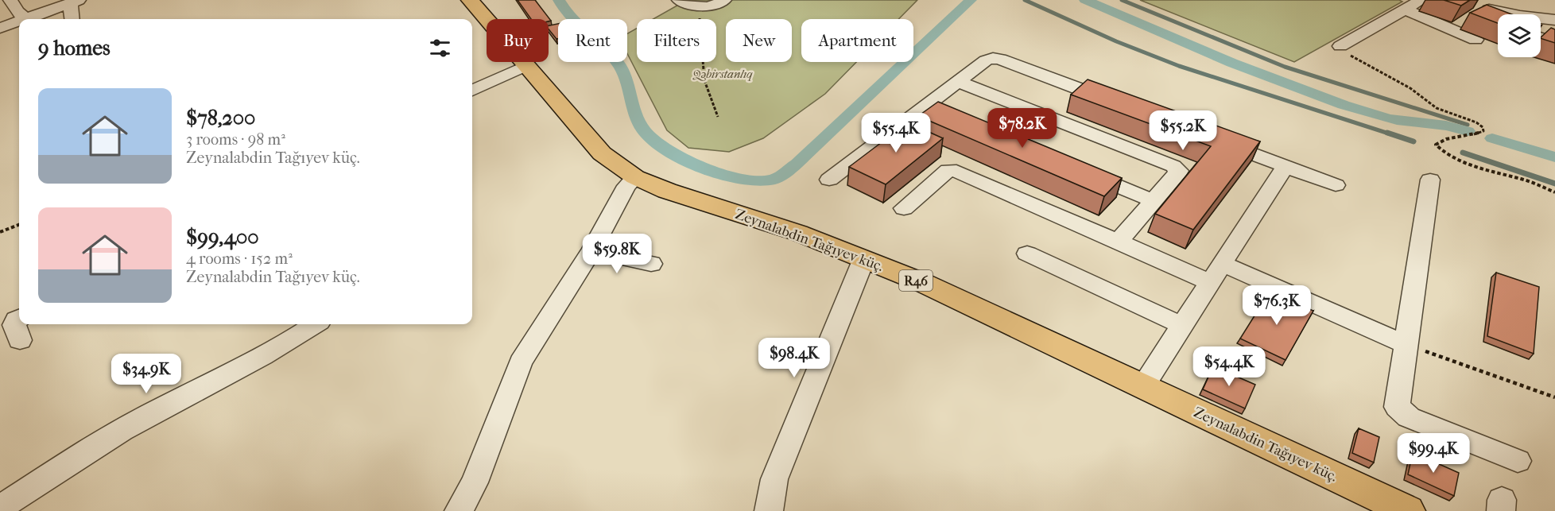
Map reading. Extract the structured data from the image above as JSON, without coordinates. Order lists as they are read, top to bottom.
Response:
{
  "streets": {
    "main road": ["Zeynalabdin Tağıyev küç.", "R46"]
  },
  "parks": ["Qəbirstanlıq"],
  "page": {
    "chip": [
      "Buy",
      "Rent",
      "Filters",
      "New",
      "Apartment"
    ],
    "heading": "9 homes",
    "list": [
      {
        "name": "$78,200",
        "note": "3 rooms · 98 m² · Zeynalabdin Tağıyev küç."
      },
      {
        "name": "$99,400",
        "note": "4 rooms · 152 m² · Zeynalabdin Tağıyev küç."
      }
    ],
    "price": [
      "$78.2K",
      "$55.2K",
      "$55.4K",
      "$59.8K",
      "$76.3K",
      "$98.4K",
      "$54.4K",
      "$34.9K",
      "$99.4K"
    ]
  }
}
